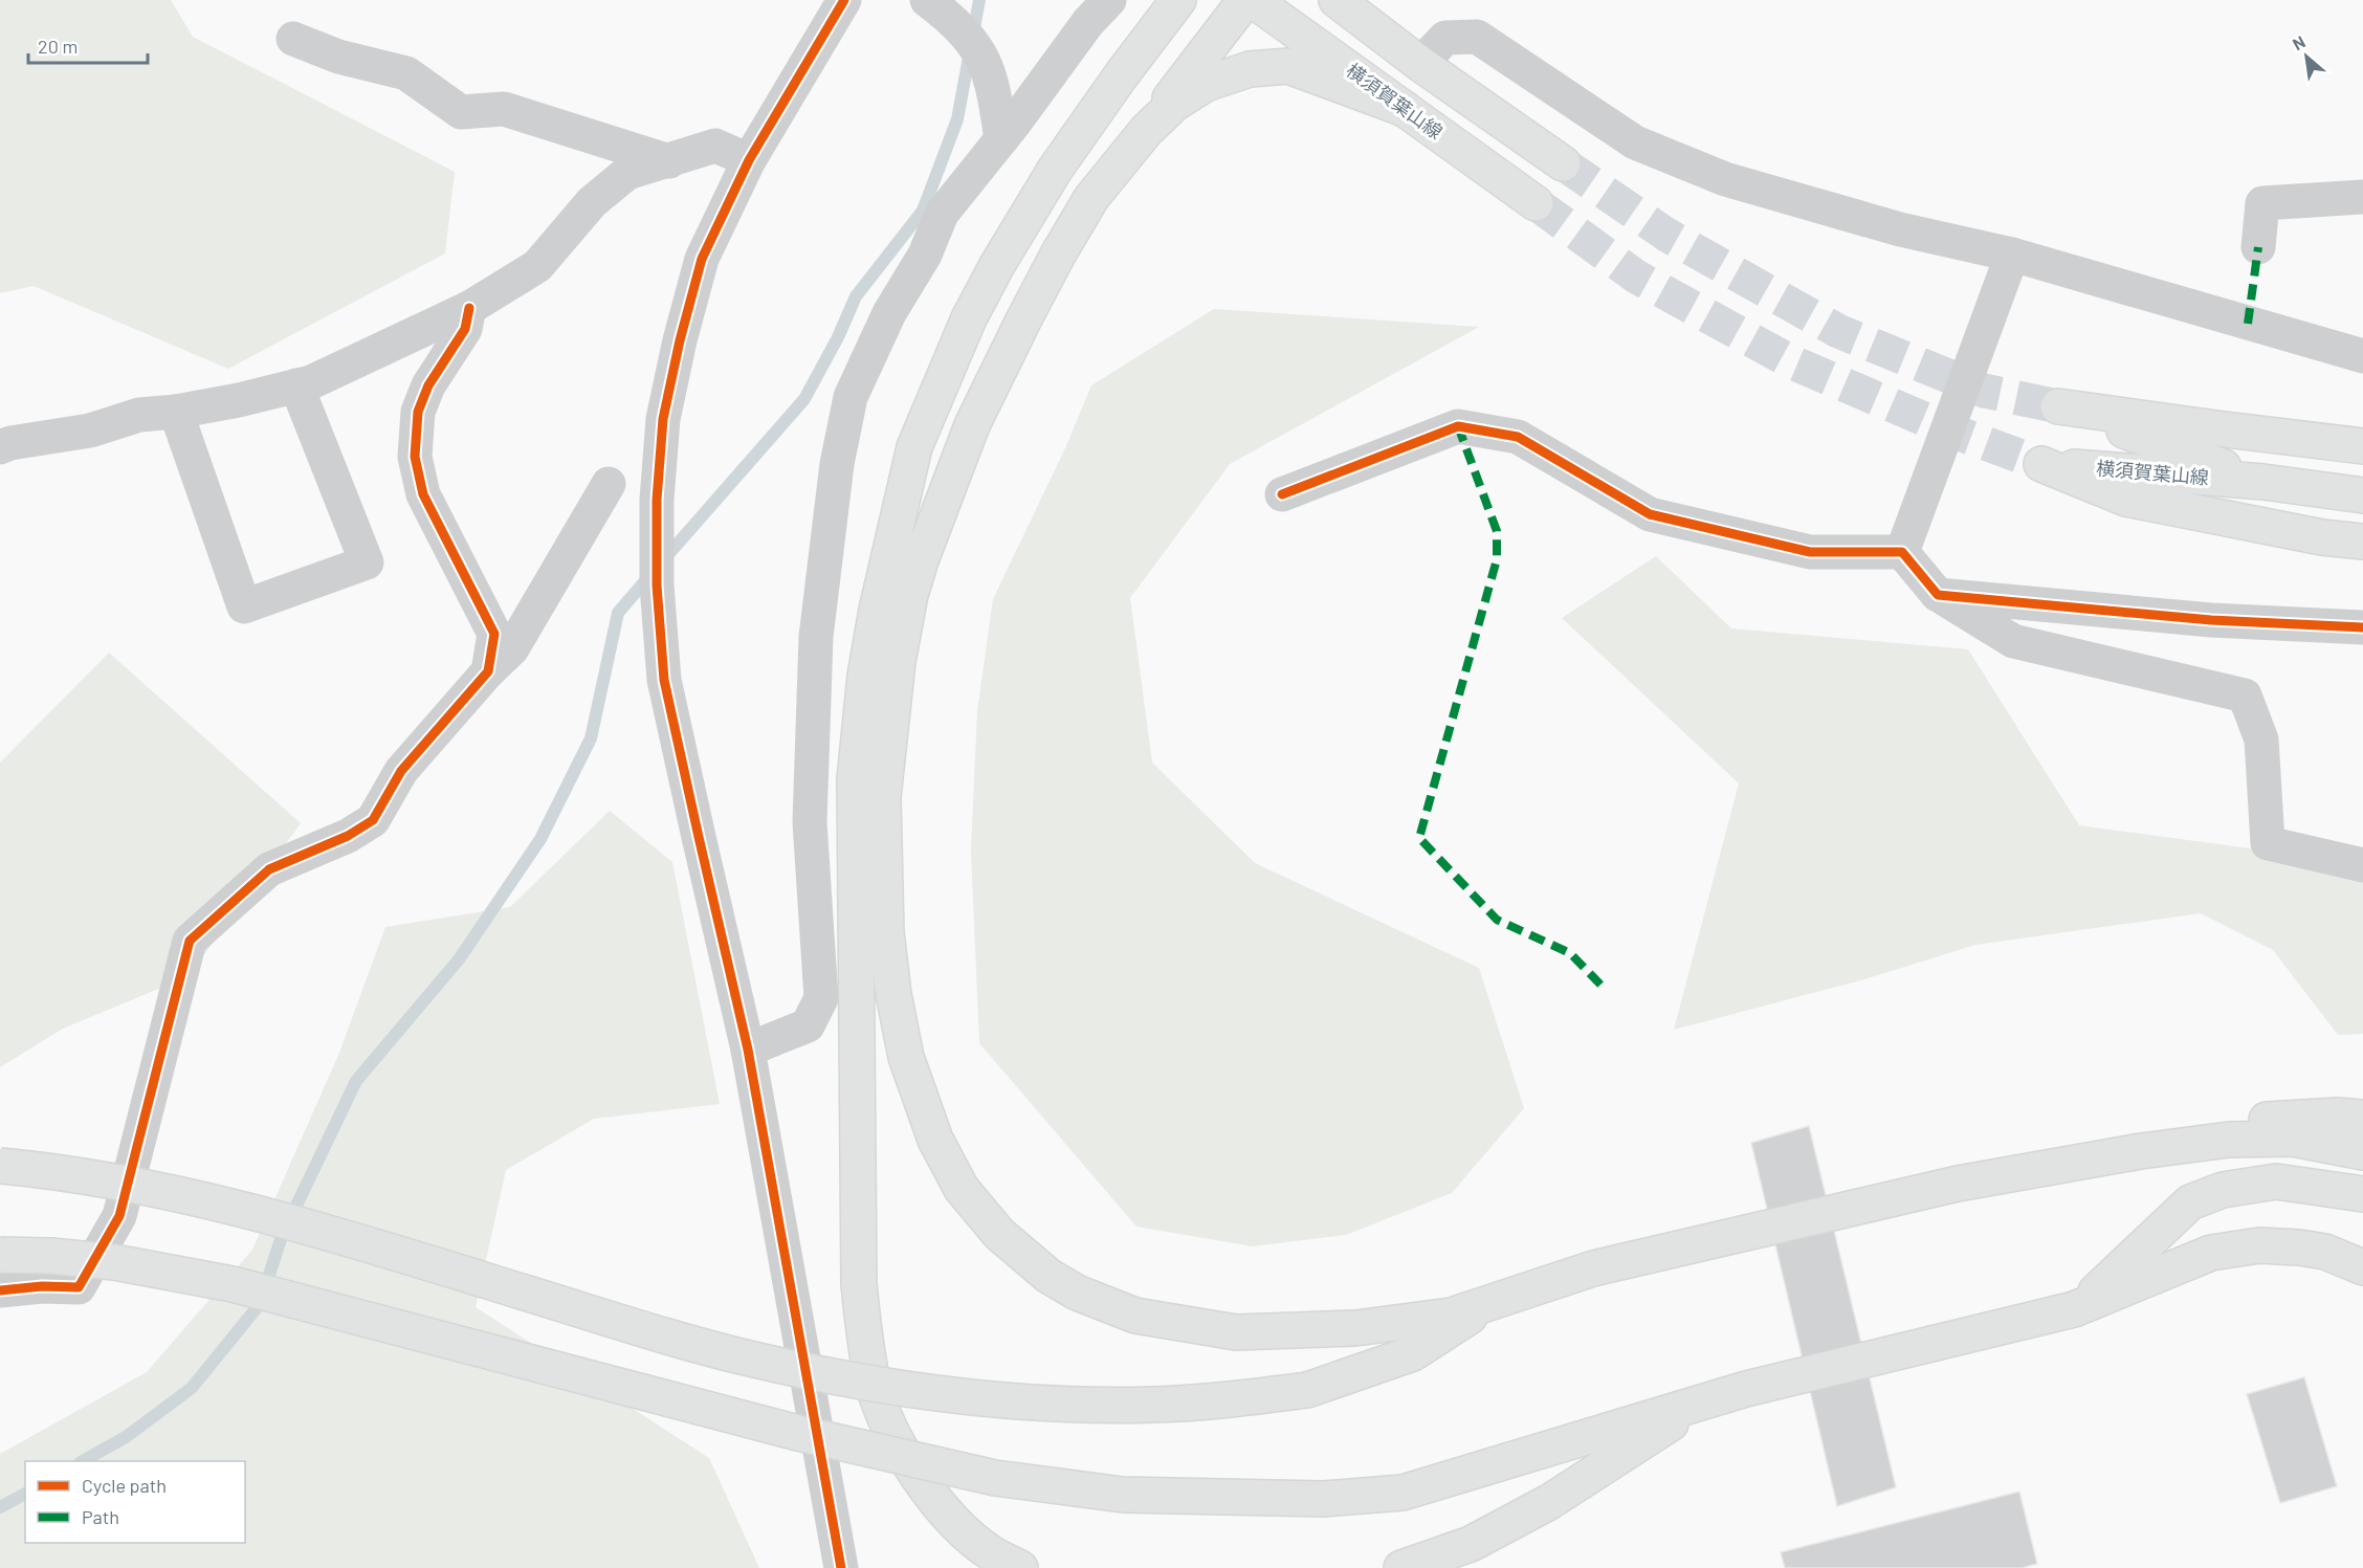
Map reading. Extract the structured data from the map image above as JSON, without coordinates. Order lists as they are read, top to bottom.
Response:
{
  "streets": {
    "main road": ["横須賀葉山線"]
  },
  "legend": ["Cycle path", "Path"],
  "scale_bar": "20 m",
  "north": "top left"
}
